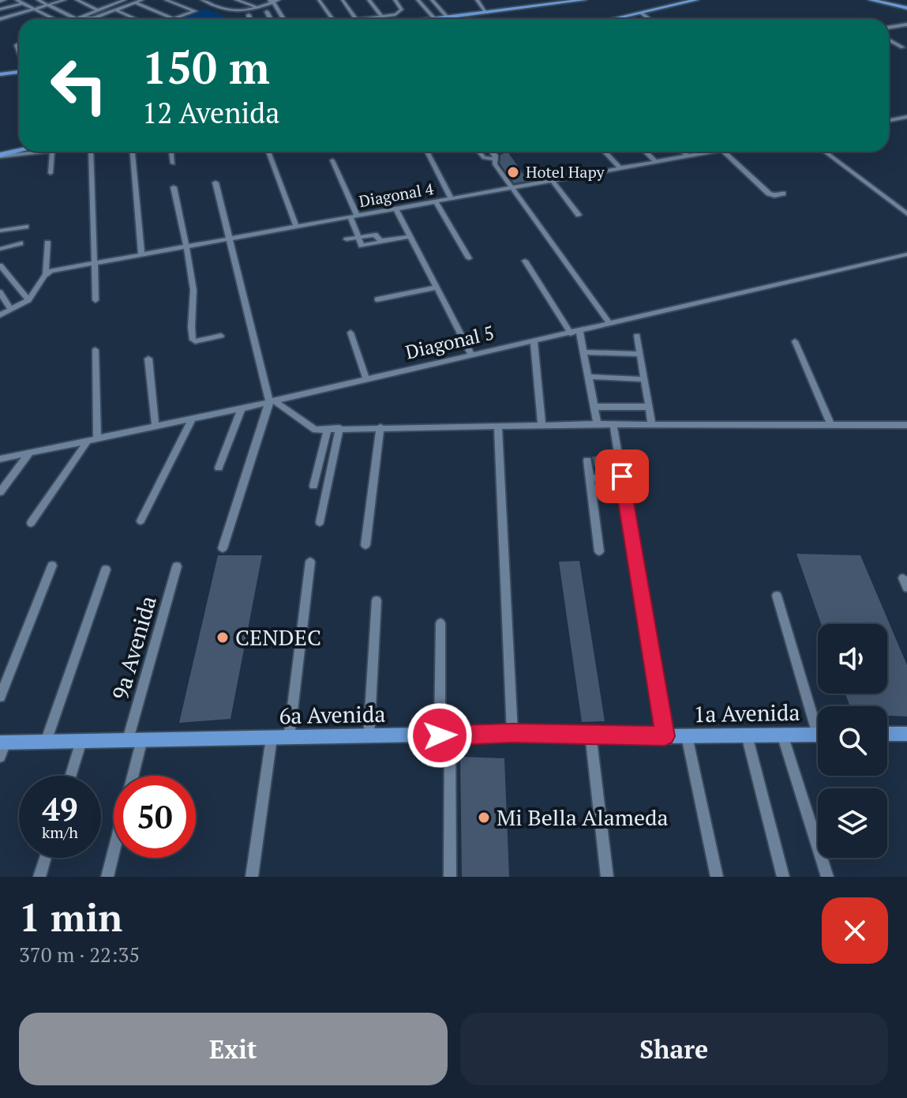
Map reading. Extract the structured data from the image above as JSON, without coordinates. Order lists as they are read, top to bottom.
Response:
{
  "streets": {
    "main road": ["1a Avenida", "6a Avenida"],
    "street": ["Diagonal 4", "Diagonal 5", "9a Avenida"]
  },
  "crossings": [
    ["9a Avenida", "6a Avenida"],
    ["1a Avenida", "6a Avenida"]
  ],
  "places": ["Hotel Hapy", "CENDEC", "Mi Bella Alameda"],
  "page": {
    "turn": ["150 m", "12 Avenida"],
    "speed": "49 km/h",
    "limit": "50",
    "heading": ["1 min", "370 m · 22:35"],
    "buttons": ["Exit", "Share"]
  }
}
